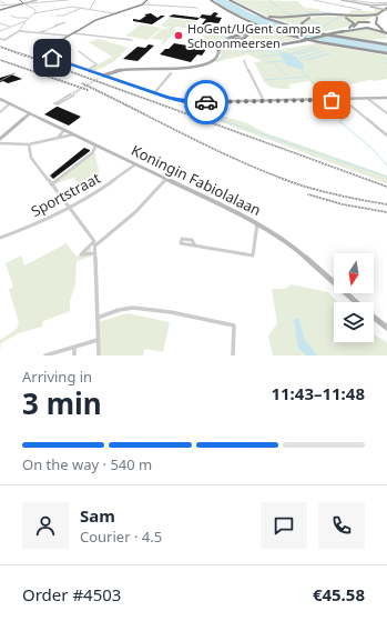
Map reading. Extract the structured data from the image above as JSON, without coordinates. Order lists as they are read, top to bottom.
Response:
{
  "streets": {
    "street": ["Koningin Fabiolalaan", "Sportstraat"]
  },
  "crossings": [
    ["Koningin Fabiolalaan", "Sportstraat"]
  ],
  "places": ["HoGent/UGent campus Schoonmeersen"],
  "north": "bottom",
  "page": {
    "heading": ["3 min", "Arriving in", "11:43–11:48"],
    "panel": [
      "Sam",
      "Courier · 4.5",
      "Order #4503",
      "€45.58"
    ],
    "bar": "On the way · 540 m"
  }
}
